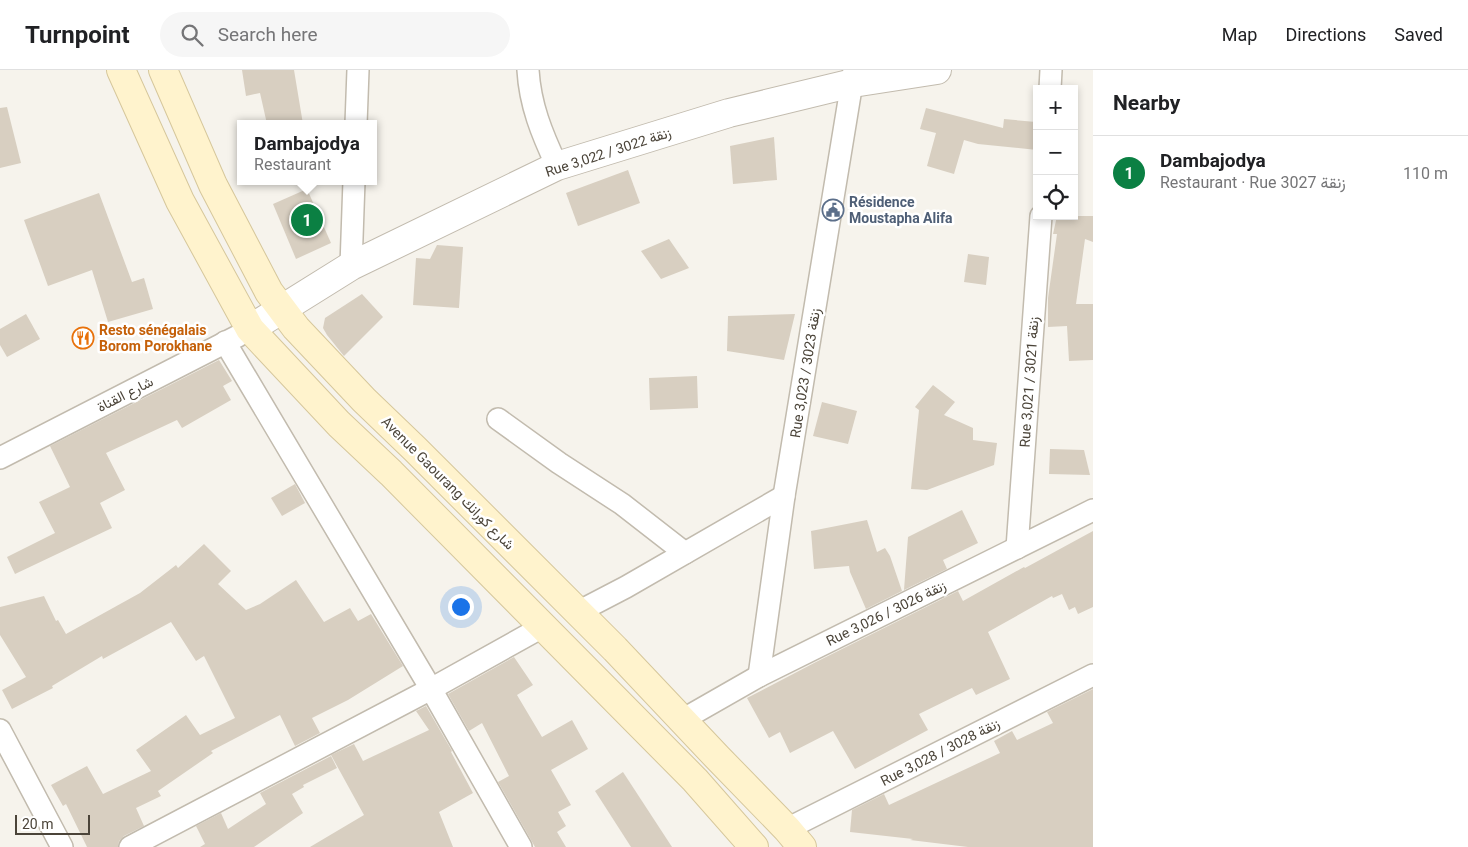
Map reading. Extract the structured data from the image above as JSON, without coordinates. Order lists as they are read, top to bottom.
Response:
{
  "streets": {
    "main road": ["Avenue Gaourang شارع كورانك"],
    "street": [
      "Rue 3,022 / زنقة 3022",
      "Rue 3,023 / زنقة 3023",
      "Rue 3,021 / زنقة 3021",
      "شارع القناة",
      "Rue 3,026 / زنقة 3026",
      "Rue 3,028 / زنقة 3028"
    ]
  },
  "crossings": [
    ["Rue 3,022 / زنقة 3022", "Rue 3,023 / زنقة 3023"],
    ["Rue 3,022 / زنقة 3022", "شارع القناة"],
    ["Rue 3,022 / زنقة 3022", "Avenue Gaourang شارع كورانك"],
    ["Rue 3,023 / زنقة 3023", "Rue 3,026 / زنقة 3026"],
    ["Rue 3,021 / زنقة 3021", "Rue 3,026 / زنقة 3026"],
    ["Avenue Gaourang شارع كورانك", "Rue 3,026 / زنقة 3026"],
    ["Avenue Gaourang شارع كورانك", "Rue 3,028 / زنقة 3028"]
  ],
  "places": {
    "public building": ["Résidence Moustapha Alifa"],
    "restaurant": ["Resto sénégalais Borom Porokhane"]
  },
  "scale_bar": "20 m",
  "page": {
    "header": "Turnpoint",
    "search": "Search here",
    "nav": ["Map", "Directions", "Saved"],
    "heading": "Nearby",
    "map_buttons": ["+", "−"],
    "popup": ["Dambajodya", "Restaurant"],
    "list": [
      {
        "mark": "1",
        "name": "Dambajodya",
        "note": "Restaurant · Rue 3027 زنقة",
        "value": "110 m"
      }
    ],
    "pins": "1",
    "scale": "20 m"
  }
}
